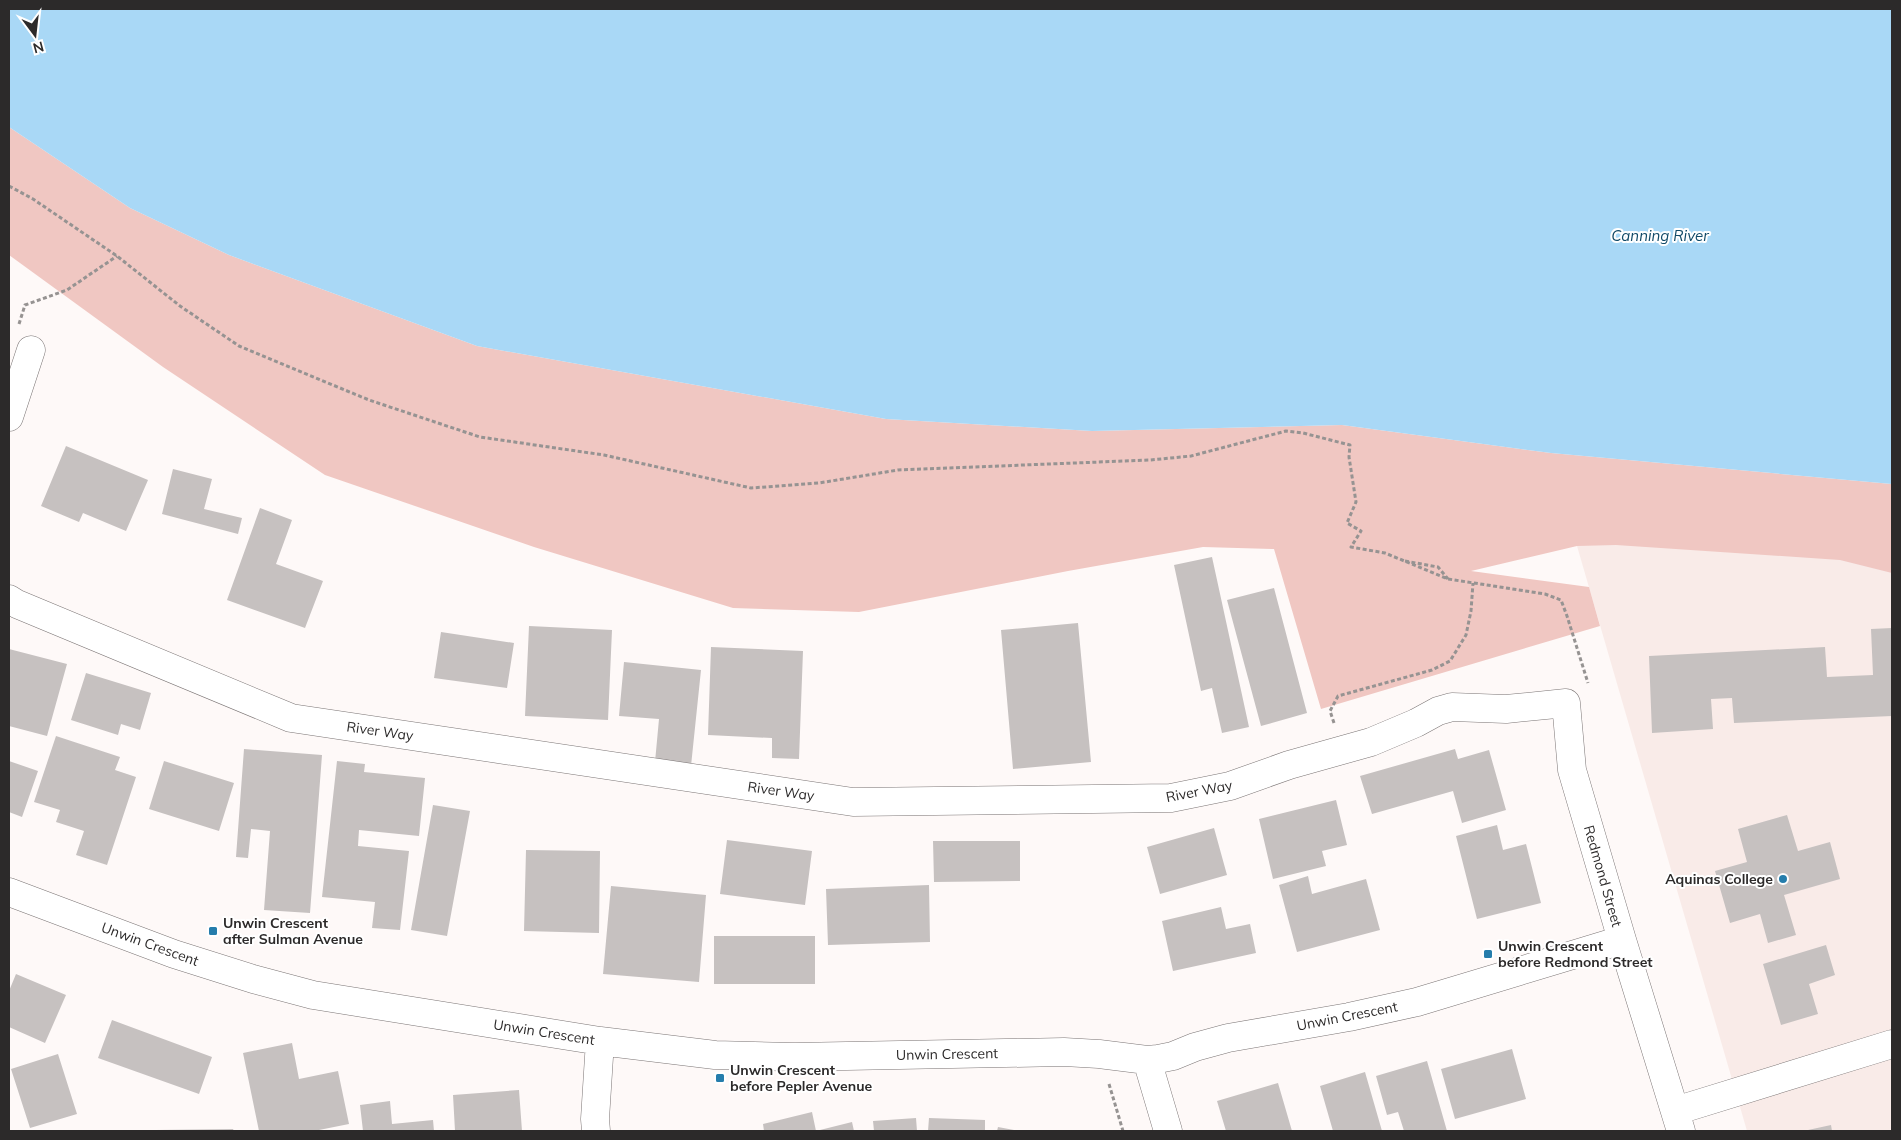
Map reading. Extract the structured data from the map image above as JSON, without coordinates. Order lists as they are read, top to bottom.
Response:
{
  "streets": {
    "street": ["River Way", "Redmond Street", "Unwin Crescent"]
  },
  "crossings": [
    ["River Way", "Redmond Street"],
    ["Redmond Street", "Unwin Crescent"]
  ],
  "water": ["Canning River"],
  "places": {
    "other": ["Aquinas College"],
    "transit": ["Unwin Crescent after Sulman Avenue", "Unwin Crescent before Redmond Street", "Unwin Crescent before Pepler Avenue"]
  },
  "north": "bottom"
}
